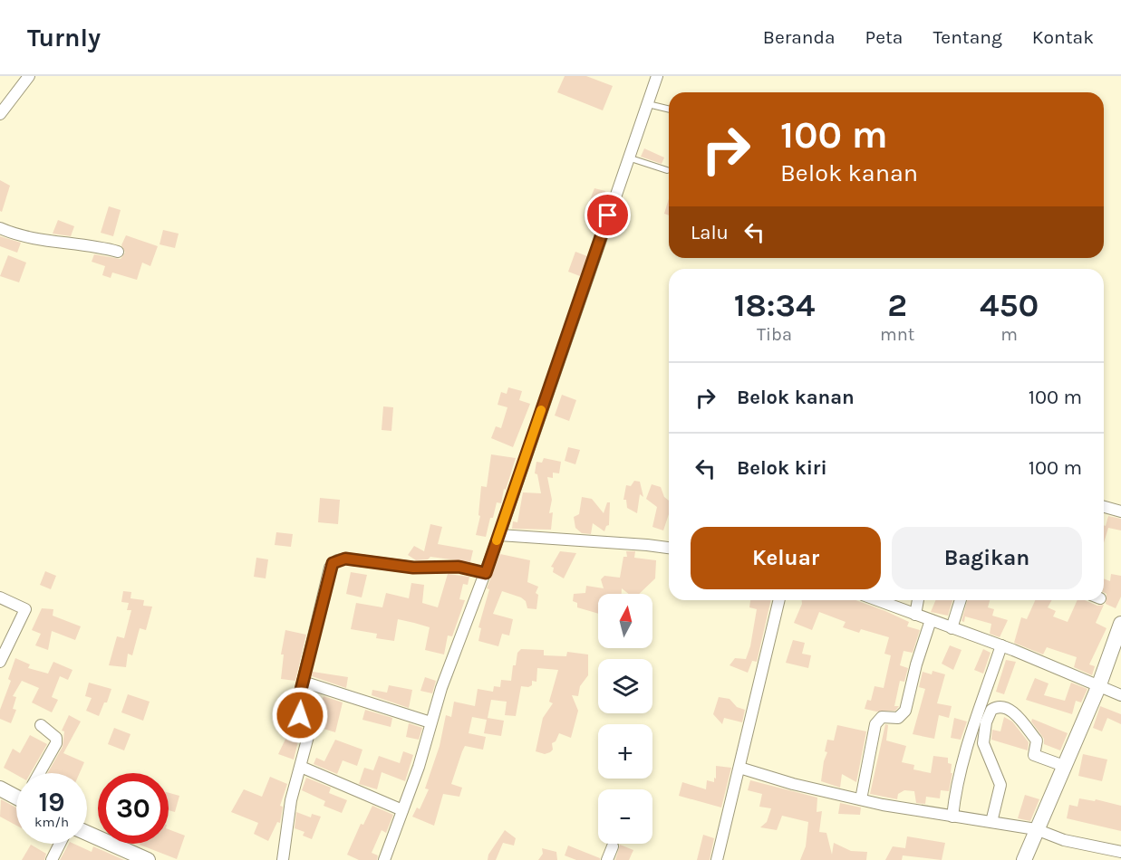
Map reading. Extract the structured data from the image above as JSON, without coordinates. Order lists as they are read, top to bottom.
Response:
{
  "north": "top",
  "page": {
    "header": "Turnly",
    "nav": [
      "Beranda",
      "Peta",
      "Tentang",
      "Kontak"
    ],
    "turn": ["100 m", "Belok kanan"],
    "then": "Lalu",
    "eta": [
      "18:34",
      "Tiba",
      "2",
      "mnt",
      "450",
      "m"
    ],
    "list": [
      {
        "name": "Belok kanan",
        "value": "100 m"
      },
      {
        "name": "Belok kiri",
        "value": "100 m"
      }
    ],
    "buttons": ["Keluar", "Bagikan"],
    "map_buttons": ["+", "−"],
    "speed": "19 km/h",
    "limit": "30"
  }
}
